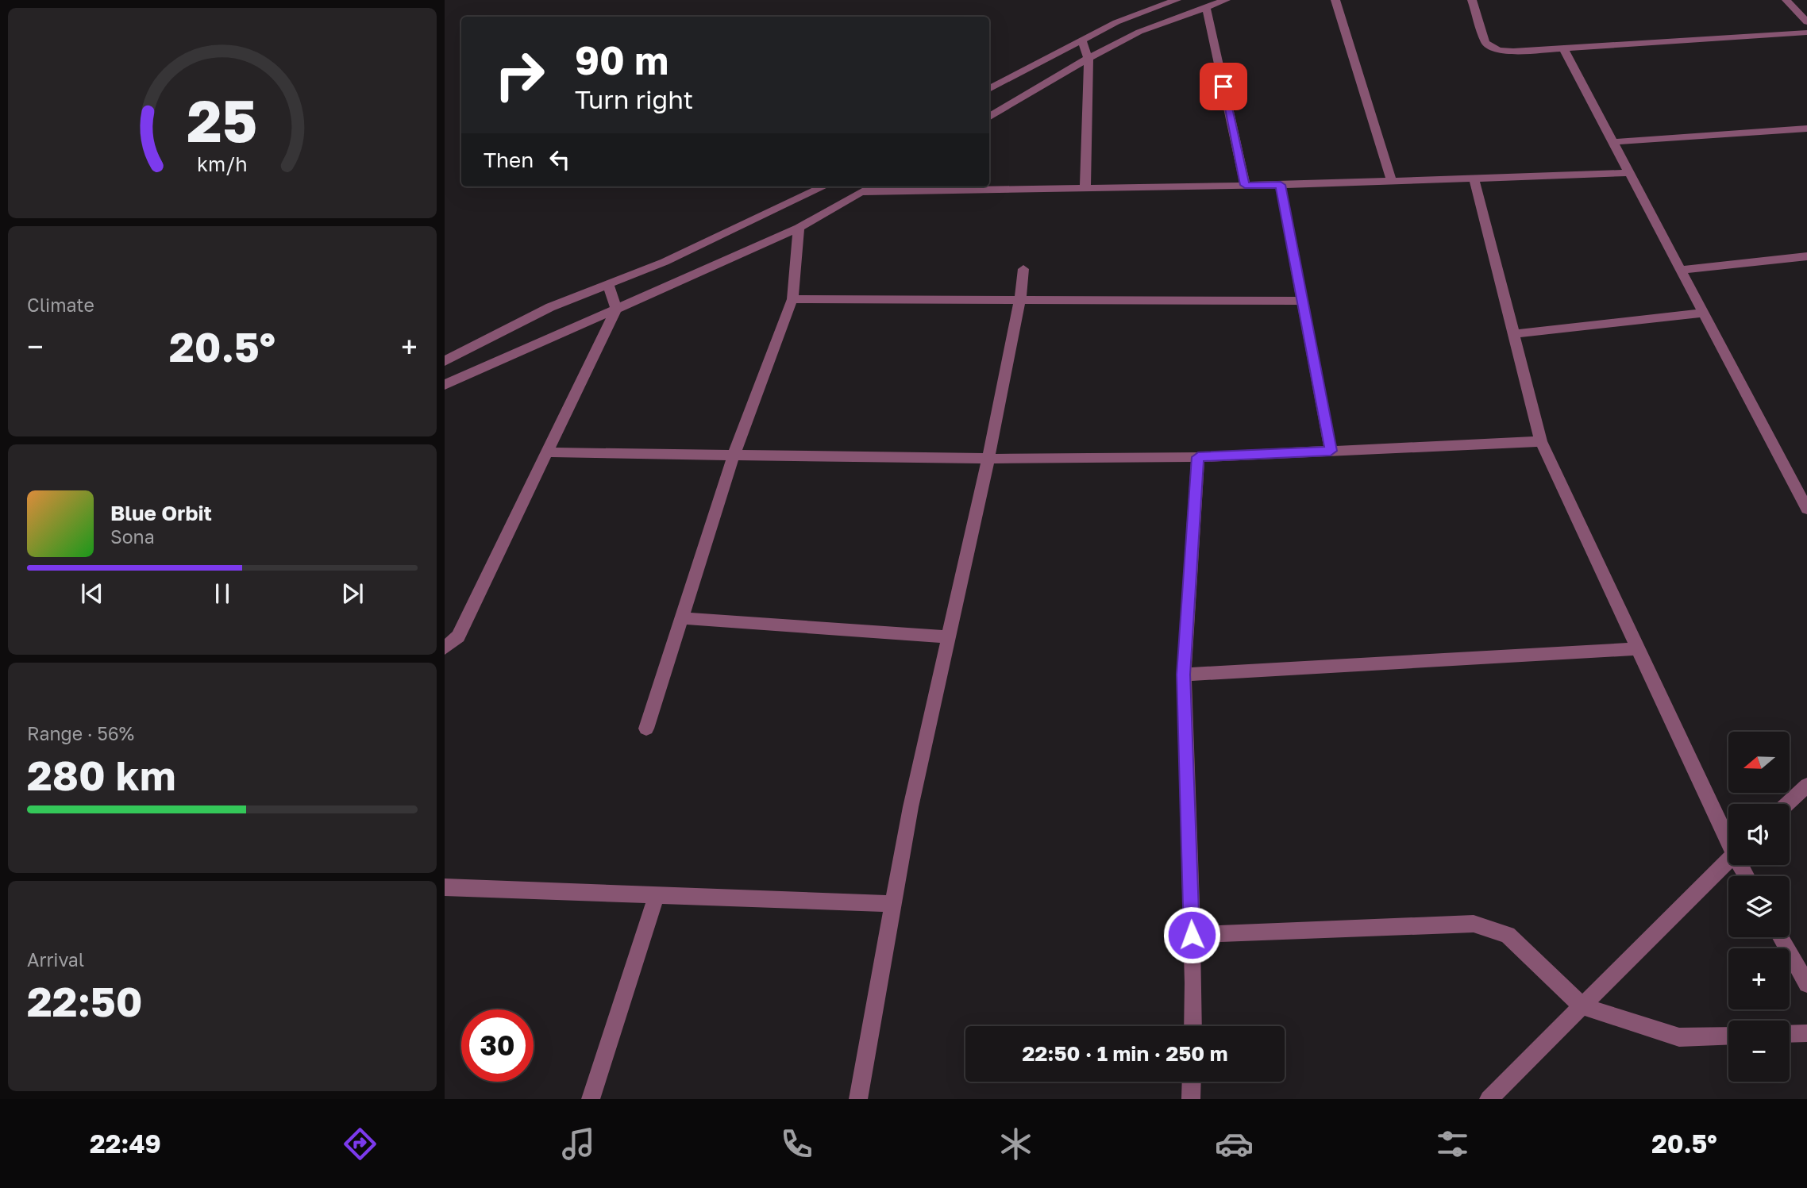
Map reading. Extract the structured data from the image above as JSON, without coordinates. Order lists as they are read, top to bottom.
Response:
{
  "north": "left",
  "page": {
    "turn": ["90 m", "Turn right"],
    "then": "Then",
    "tile": [
      "Climate",
      ["Range · 56%", "280 km"],
      ["Arrival", "22:50"]
    ],
    "heat": ["−", "20.5°", "+"],
    "song": ["Blue Orbit", "Sona"],
    "map_buttons": ["+", "−"],
    "limit": "30",
    "trip": "22:50 · 1 min · 250 m",
    "tabs": ["22:49", "20.5°"],
    "gauge": ["25", "km/h"]
  }
}
